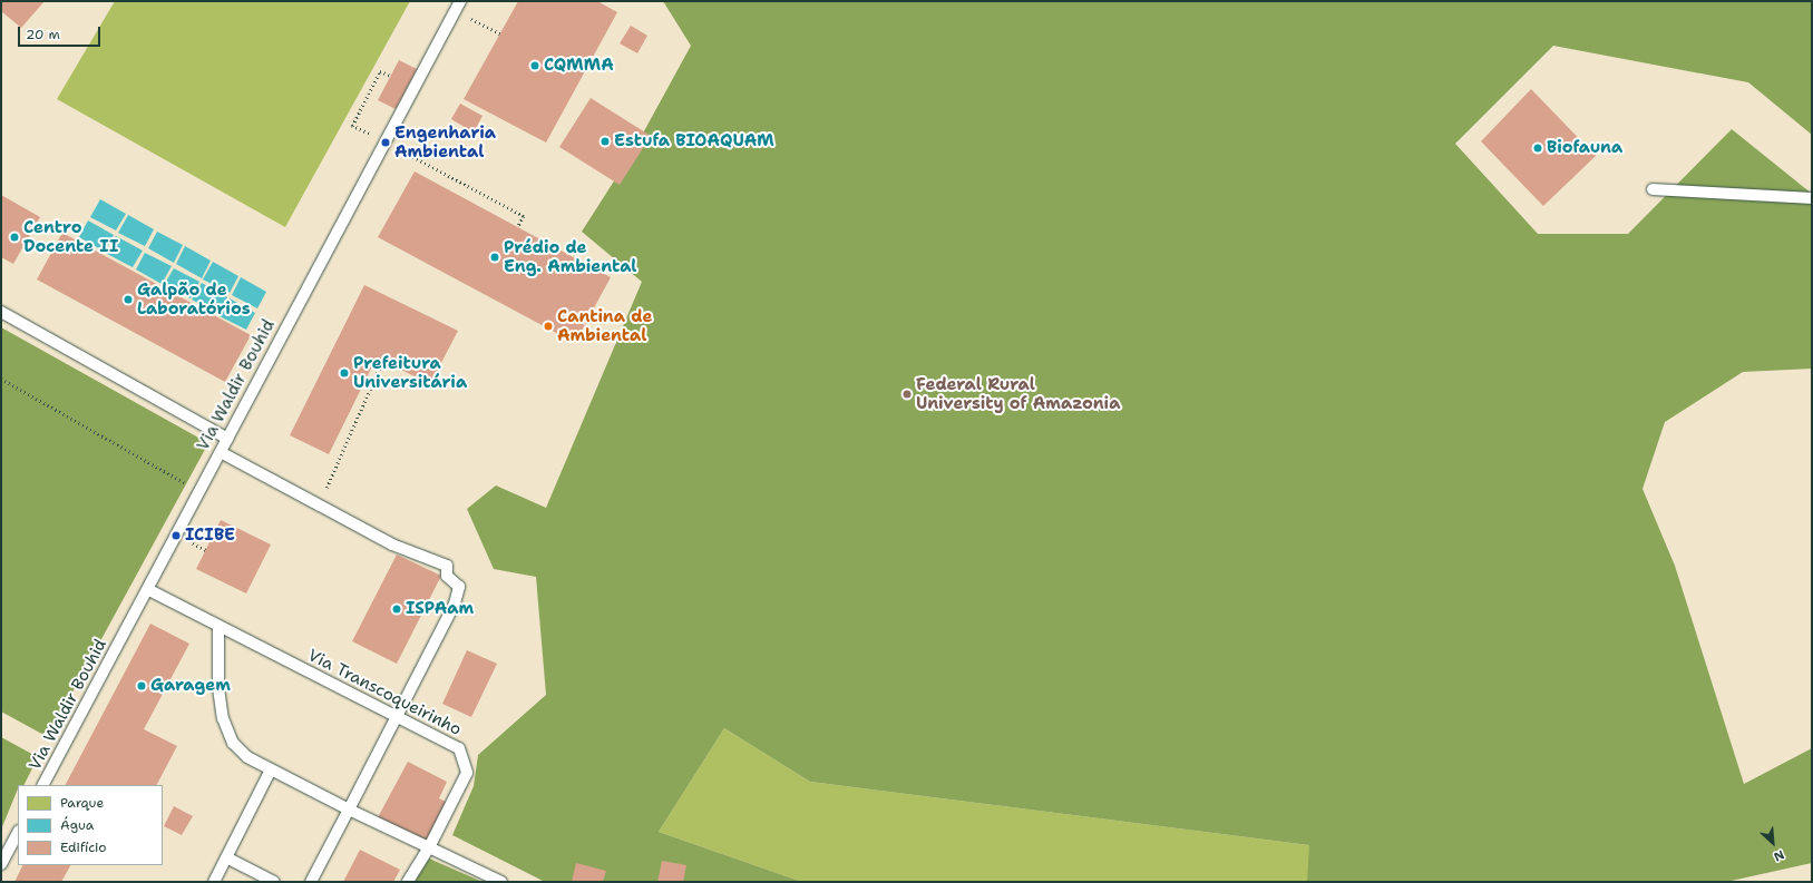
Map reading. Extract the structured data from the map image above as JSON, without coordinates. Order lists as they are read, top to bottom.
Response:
{
  "streets": {
    "lane": ["Via Waldir Bouhid", "Via Transcoqueirinho"]
  },
  "crossings": [
    ["Via Waldir Bouhid", "Via Transcoqueirinho"]
  ],
  "places": [
    "CQMMA",
    "Estufa BIOAQUAM",
    "Engenharia Ambiental",
    "Biofauna",
    "Centro Docente II",
    "Prédio de Eng. Ambiental",
    "Galpão de Laboratórios",
    "Cantina de Ambiental",
    "Prefeitura Universitária",
    "Federal Rural University of Amazonia",
    "ICIBE",
    "ISPAam",
    "Garagem"
  ],
  "legend": ["Parque", "Água", "Edifício"],
  "scale_bar": "20 m",
  "north": "bottom right"
}
